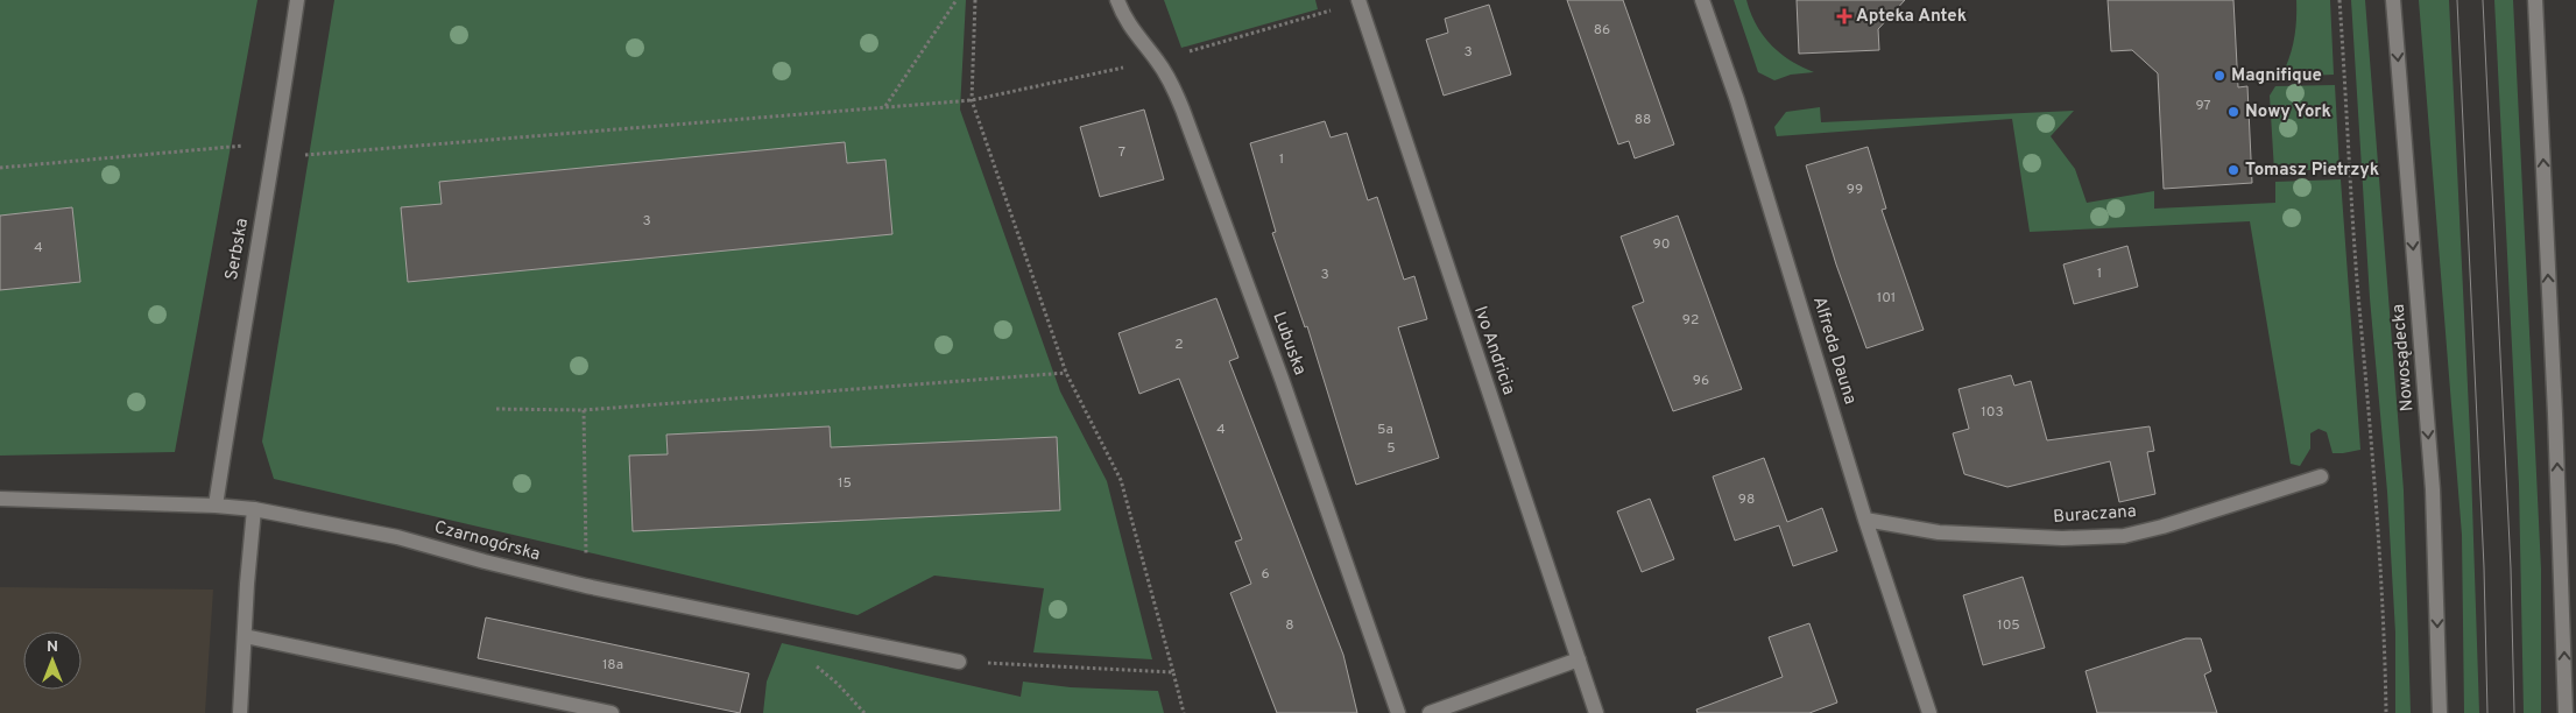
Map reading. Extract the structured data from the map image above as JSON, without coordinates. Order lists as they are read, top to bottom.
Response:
{
  "streets": {
    "street": [
      "Serbska",
      "Lubuska",
      "Ivo Andricia",
      "Alfreda Dauna",
      "Nowosądecka",
      "Buraczana",
      "Czarnogórska"
    ]
  },
  "crossings": [
    ["Serbska", "Czarnogórska"],
    ["Alfreda Dauna", "Buraczana"]
  ],
  "places": {
    "health": ["Apteka Antek"],
    "other": ["Magnifique", "Nowy York", "Tomasz Pietrzyk"]
  },
  "house_numbers": [
    "86",
    "3",
    "97",
    "88",
    "7",
    "1",
    "99",
    "3",
    "90",
    "4",
    "1",
    "3",
    "101",
    "92",
    "2",
    "96",
    "103",
    "4",
    "5a",
    "5",
    "15",
    "98",
    "6",
    "8",
    "105",
    "18a"
  ],
  "north": "top"
}
